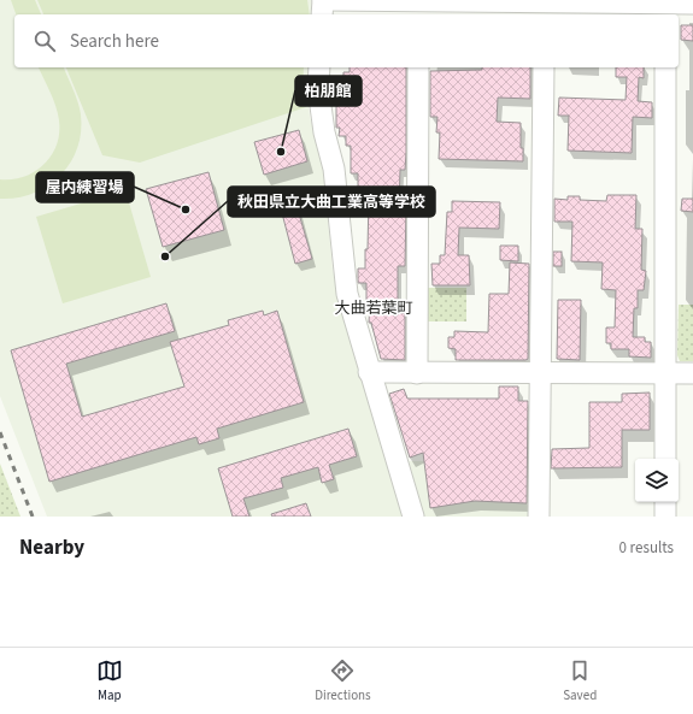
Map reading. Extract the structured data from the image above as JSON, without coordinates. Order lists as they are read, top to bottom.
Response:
{
  "districts": ["大曲若葉町"],
  "places": ["柏朋館", "屋内練習場", "秋田県立大曲工業高等学校"],
  "page": {
    "search": "Search here",
    "heading": ["Nearby", "0 results"],
    "nav": ["Map", "Directions", "Saved"]
  }
}
